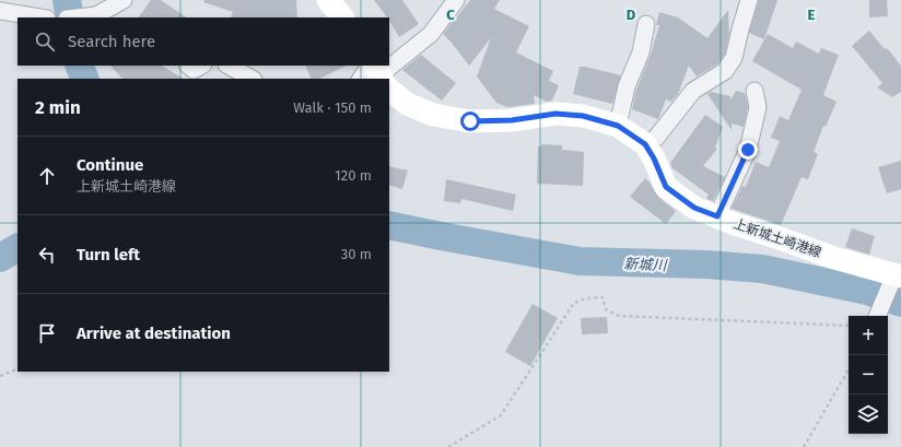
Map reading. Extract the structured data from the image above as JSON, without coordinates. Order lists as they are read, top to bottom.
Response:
{
  "streets": {
    "main road": ["上新城土崎港線"]
  },
  "water": ["新城川"],
  "page": {
    "search": "Search here",
    "heading": ["2 min", "Walk · 150 m"],
    "list": [
      ["Continue", "上新城土崎港線", "120 m"],
      ["Turn left", "30 m"],
      "Arrive at destination"
    ],
    "map_buttons": ["+", "−"]
  },
  "grid": {
    "columns": ["C", "D", "E"]
  }
}
